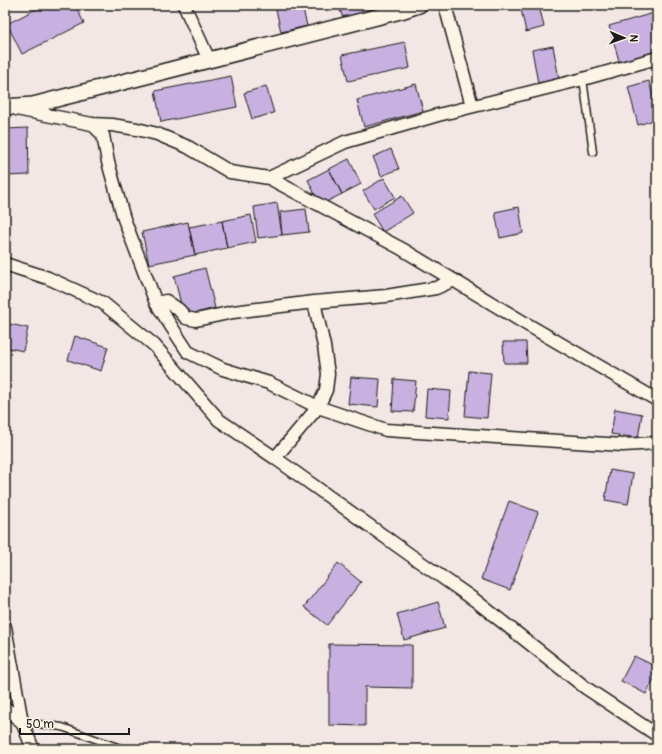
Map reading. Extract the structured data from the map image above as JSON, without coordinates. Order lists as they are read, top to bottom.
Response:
{
  "scale_bar": "50 m",
  "north": "right"
}
